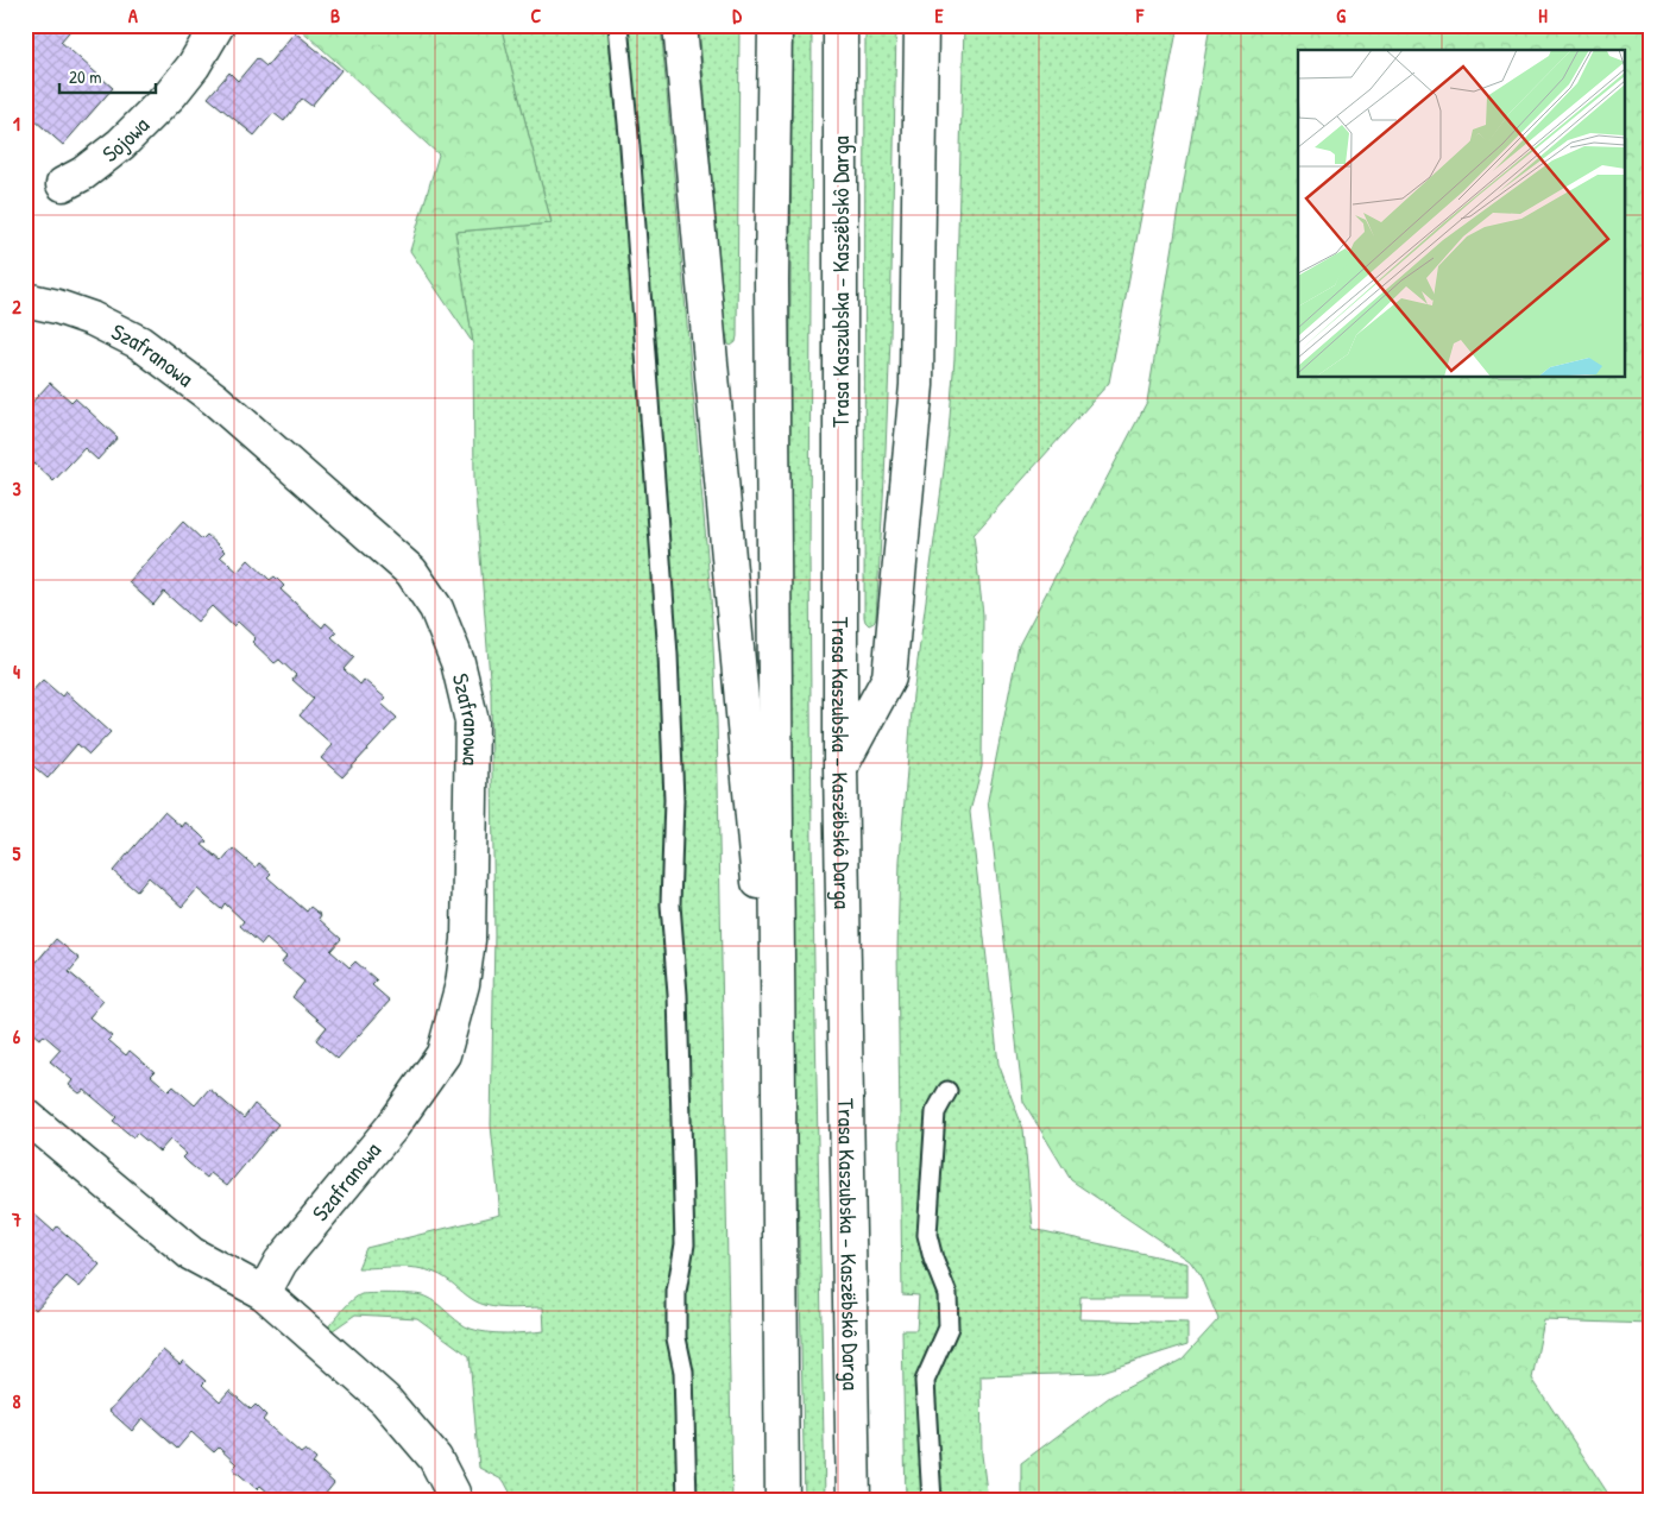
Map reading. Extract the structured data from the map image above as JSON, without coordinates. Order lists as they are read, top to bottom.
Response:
{
  "streets": {
    "main road": ["Sojowa", "Trasa Kaszubska – Kaszëbskô Darga", "Szafranowa"]
  },
  "scale_bar": "20 m",
  "grid": {
    "columns": [
      "A",
      "B",
      "C",
      "D",
      "E",
      "F",
      "G",
      "H"
    ],
    "rows": [
      "1",
      "2",
      "3",
      "4",
      "5",
      "6",
      "7",
      "8"
    ]
  }
}
